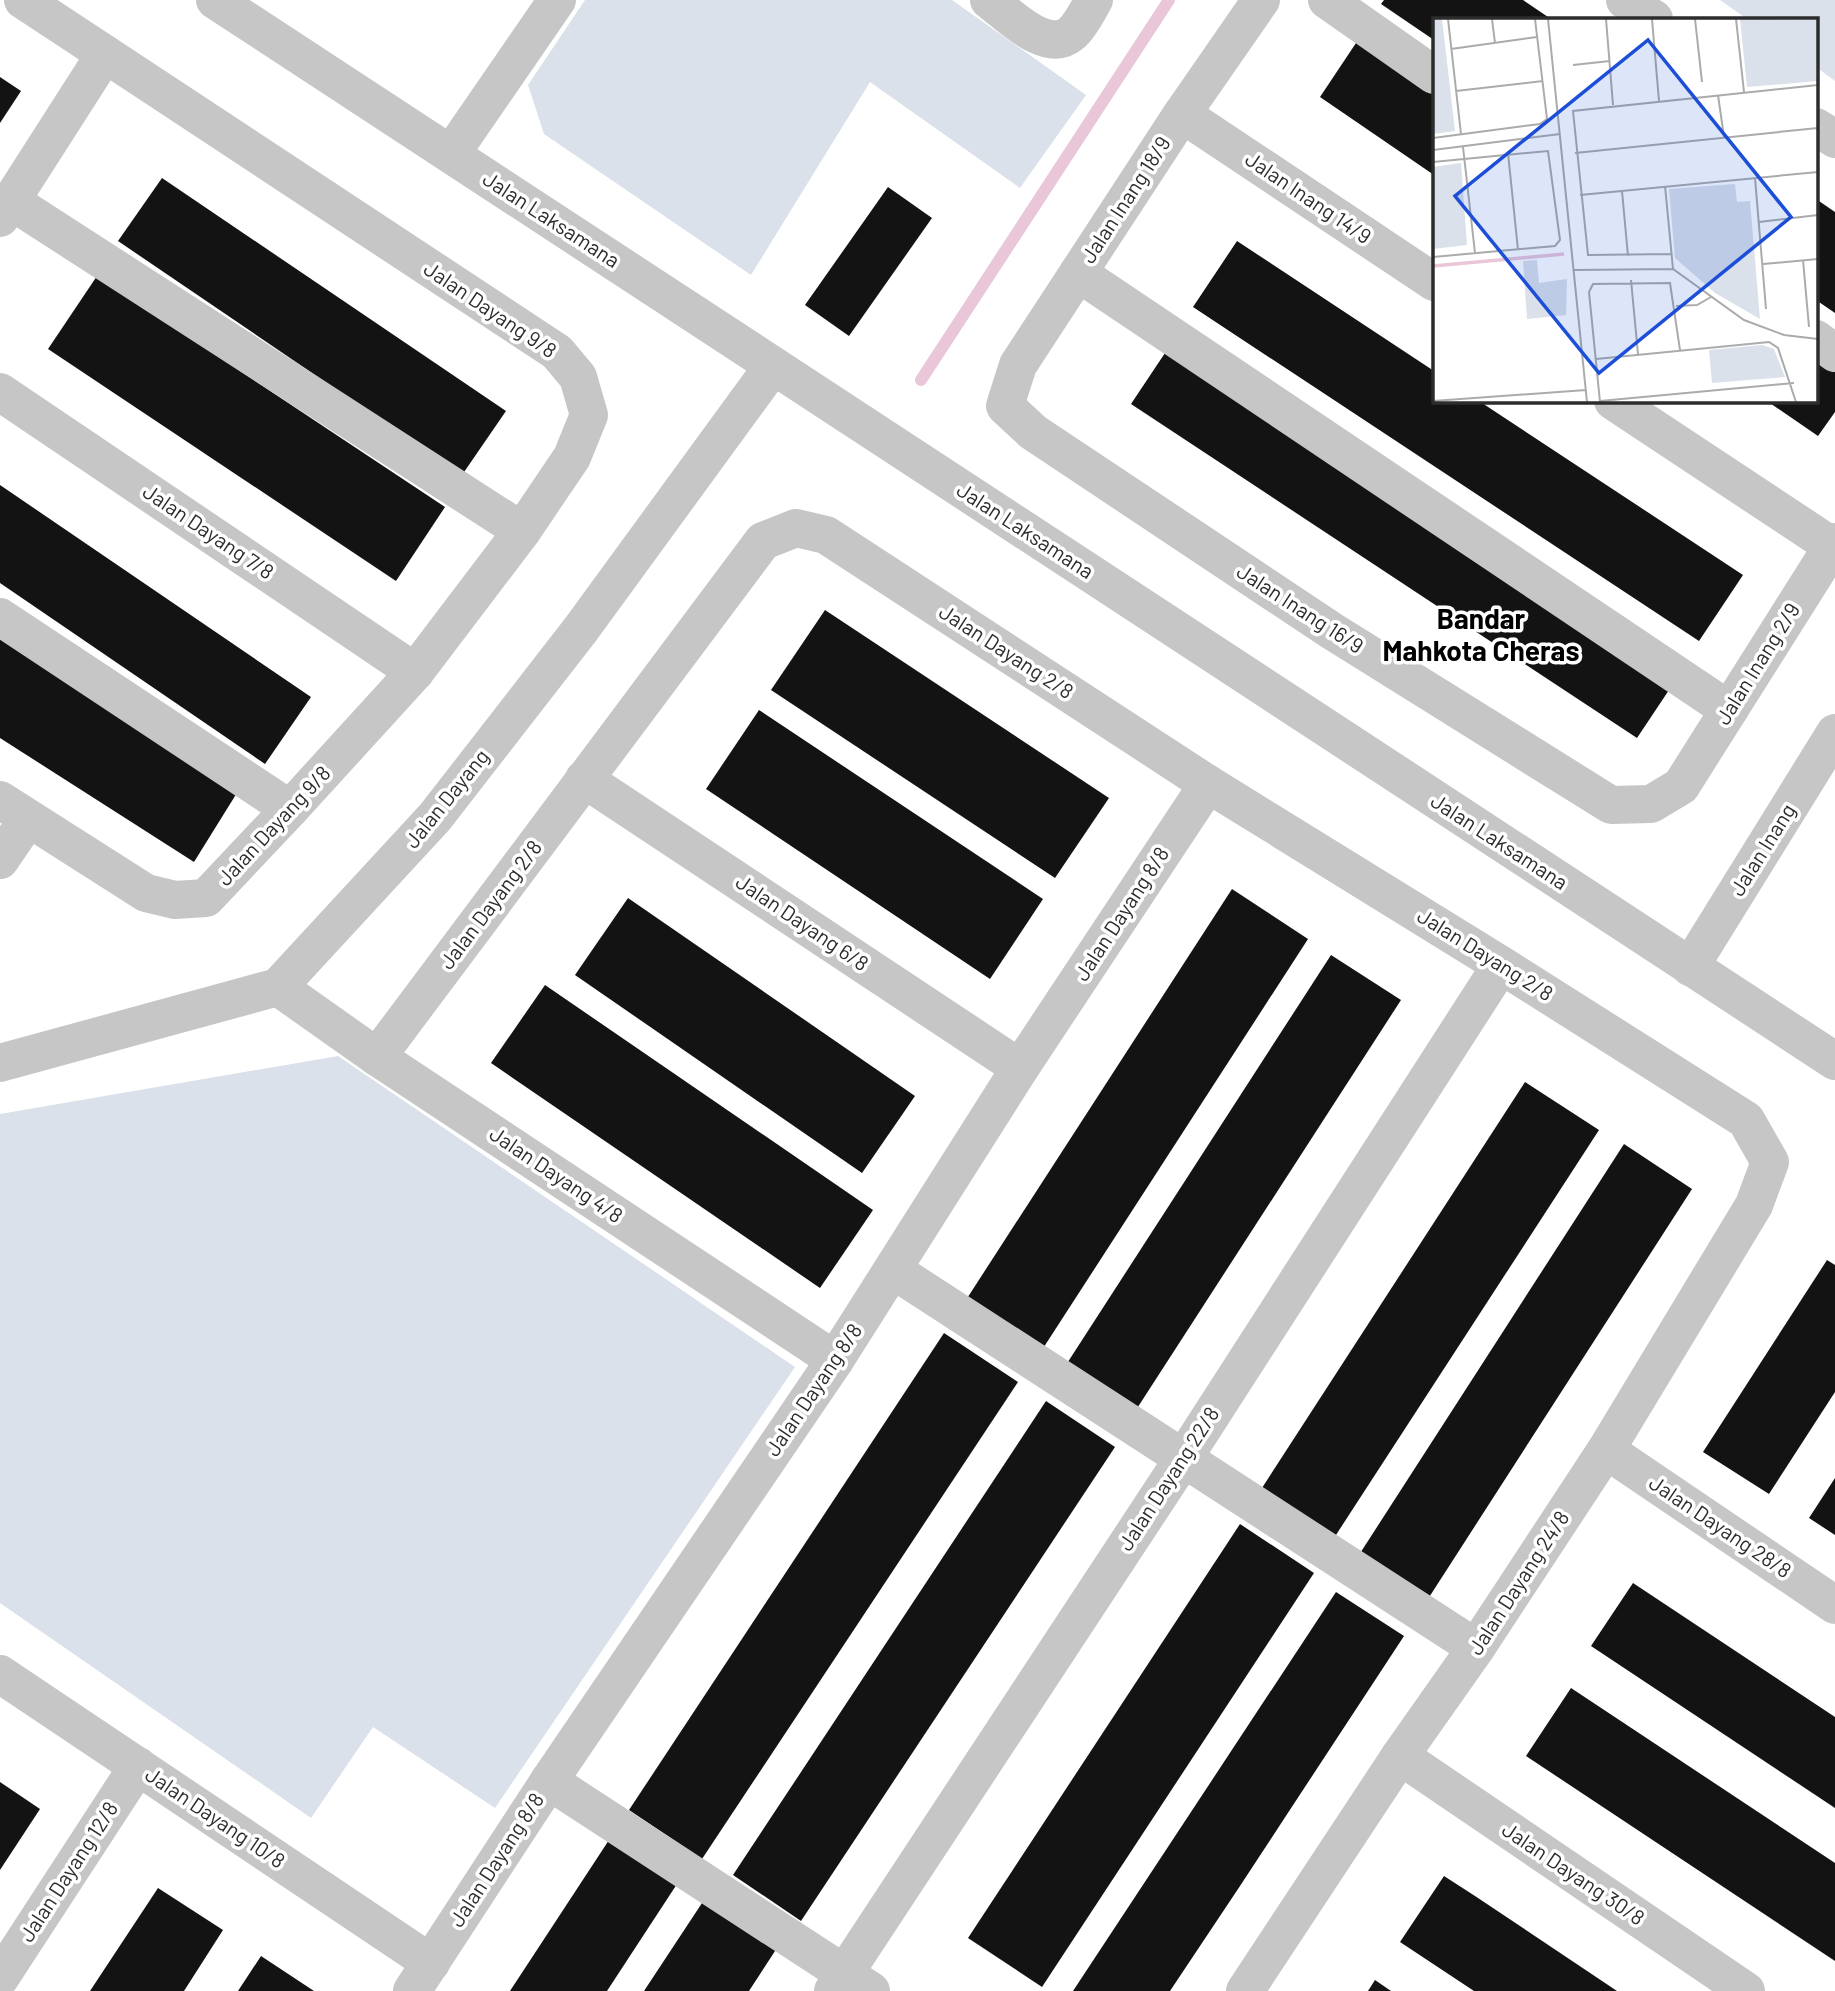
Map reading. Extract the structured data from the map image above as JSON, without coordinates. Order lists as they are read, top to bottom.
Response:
{
  "streets": {
    "street": [
      "Jalan Inang 14/9",
      "Jalan Inang 18/9",
      "Jalan Laksamana",
      "Jalan Dayang 9/8",
      "Jalan Dayang 7/8",
      "Jalan Inang 16/9",
      "Jalan Dayang 2/8",
      "Jalan Inang 2/9",
      "Jalan Dayang",
      "Jalan Inang",
      "Jalan Dayang 8/8",
      "Jalan Dayang 6/8",
      "Jalan Dayang 4/8",
      "Jalan Dayang 22/8",
      "Jalan Dayang 28/8",
      "Jalan Dayang 24/8",
      "Jalan Dayang 10/8",
      "Jalan Dayang 12/8",
      "Jalan Dayang 30/8"
    ]
  },
  "crossings": [
    ["Jalan Inang 14/9", "Jalan Inang 18/9"],
    ["Jalan Inang 18/9", "Jalan Inang 16/9"],
    ["Jalan Laksamana", "Jalan Dayang"],
    ["Jalan Laksamana", "Jalan Inang"],
    ["Jalan Dayang 9/8", "Jalan Dayang 7/8"],
    ["Jalan Inang 16/9", "Jalan Inang 2/9"],
    ["Jalan Dayang 2/8", "Jalan Dayang 8/8"],
    ["Jalan Dayang 2/8", "Jalan Dayang 6/8"],
    ["Jalan Dayang 2/8", "Jalan Dayang 4/8"],
    ["Jalan Dayang 2/8", "Jalan Dayang 22/8"],
    ["Jalan Dayang 2/8", "Jalan Dayang 24/8"],
    ["Jalan Dayang", "Jalan Dayang 4/8"],
    ["Jalan Dayang 8/8", "Jalan Dayang 6/8"],
    ["Jalan Dayang 8/8", "Jalan Dayang 4/8"],
    ["Jalan Dayang 8/8", "Jalan Dayang 10/8"],
    ["Jalan Dayang 28/8", "Jalan Dayang 24/8"],
    ["Jalan Dayang 24/8", "Jalan Dayang 30/8"],
    ["Jalan Dayang 10/8", "Jalan Dayang 12/8"]
  ],
  "districts": ["Bandar Mahkota Cheras"]
}
